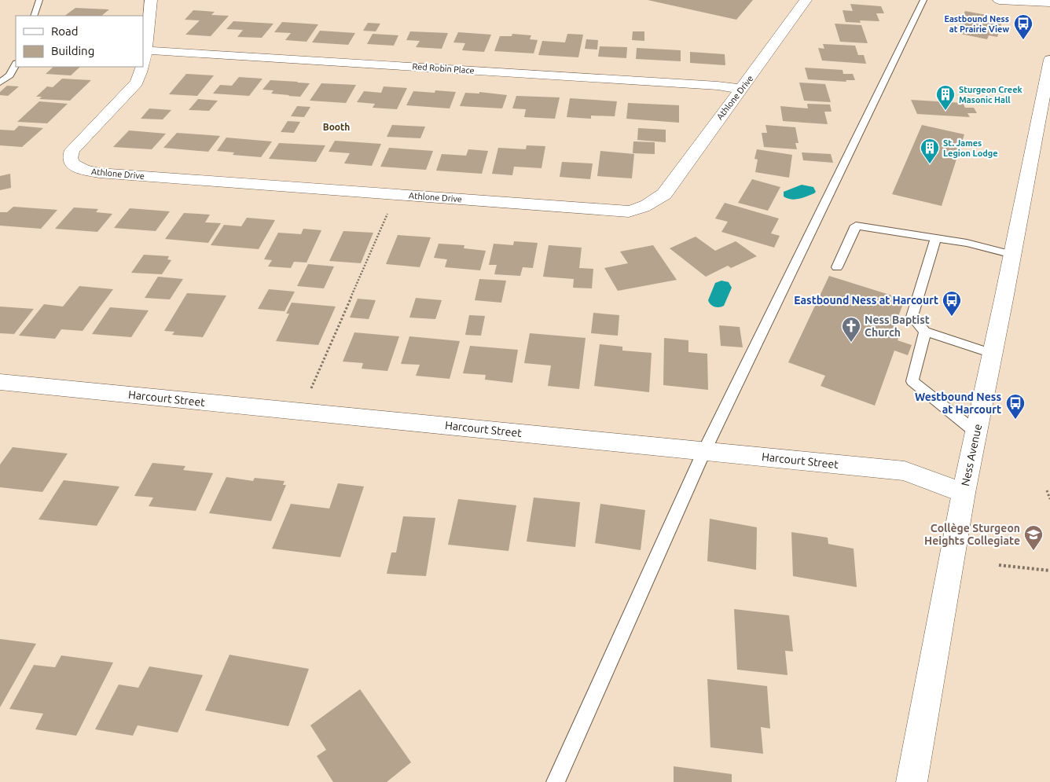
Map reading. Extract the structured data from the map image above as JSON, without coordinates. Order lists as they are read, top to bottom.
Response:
{
  "streets": {
    "street": [
      "Red Robin Place",
      "Athlone Drive",
      "Harcourt Street",
      "Ness Avenue"
    ]
  },
  "crossings": [
    ["Red Robin Place", "Athlone Drive"],
    ["Harcourt Street", "Ness Avenue"]
  ],
  "districts": ["Booth"],
  "places": {
    "bus stop": ["Eastbound Ness at Prairie View", "Eastbound Ness at Harcourt", "Westbound Ness at Harcourt"],
    "building": ["Sturgeon Creek Masonic Hall", "St. James Legion Lodge"],
    "church": ["Ness Baptist Church"],
    "school or university": ["Collège Sturgeon Heights Collegiate"]
  },
  "legend": ["Road", "Building"]
}
